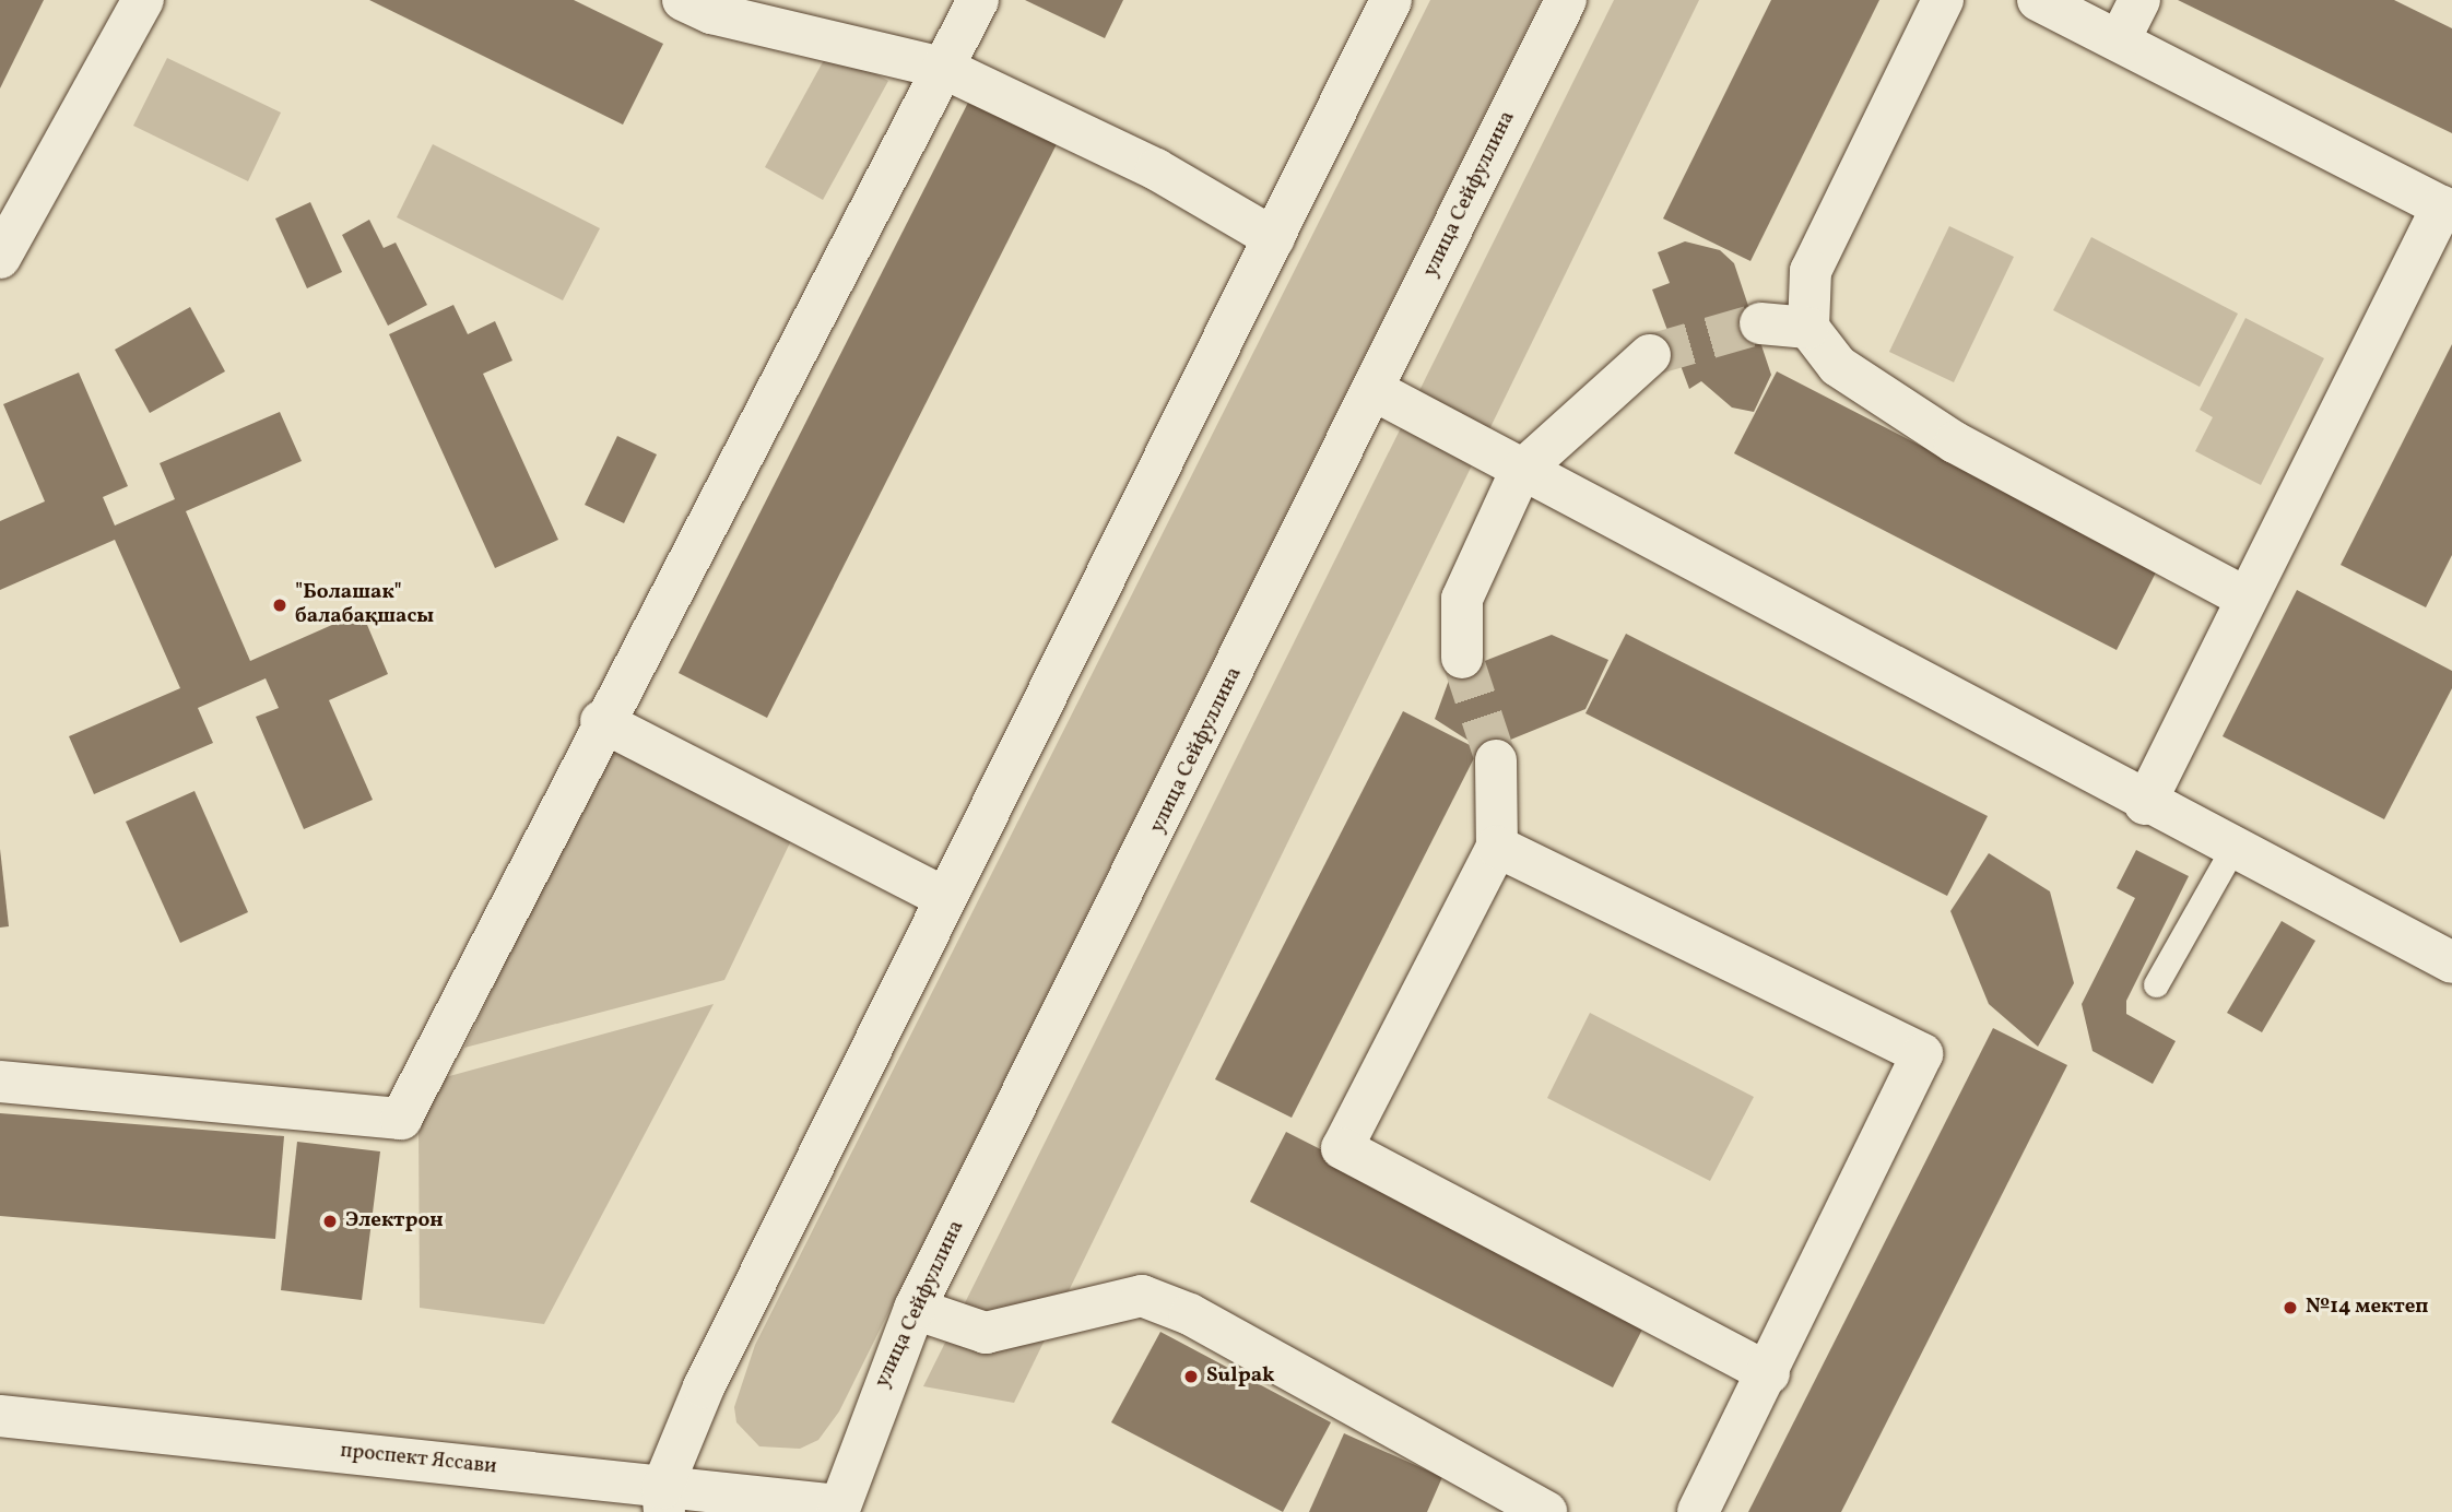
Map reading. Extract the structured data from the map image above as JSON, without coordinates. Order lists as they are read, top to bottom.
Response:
{
  "streets": {
    "street": ["улица Сейфуллина", "проспект Яссави"]
  },
  "crossings": [
    ["улица Сейфуллина", "проспект Яссави"]
  ],
  "places": [
    "\"Болашак\" балабақшасы",
    "Электрон",
    "№14 мектеп",
    "Sulpak"
  ]
}
